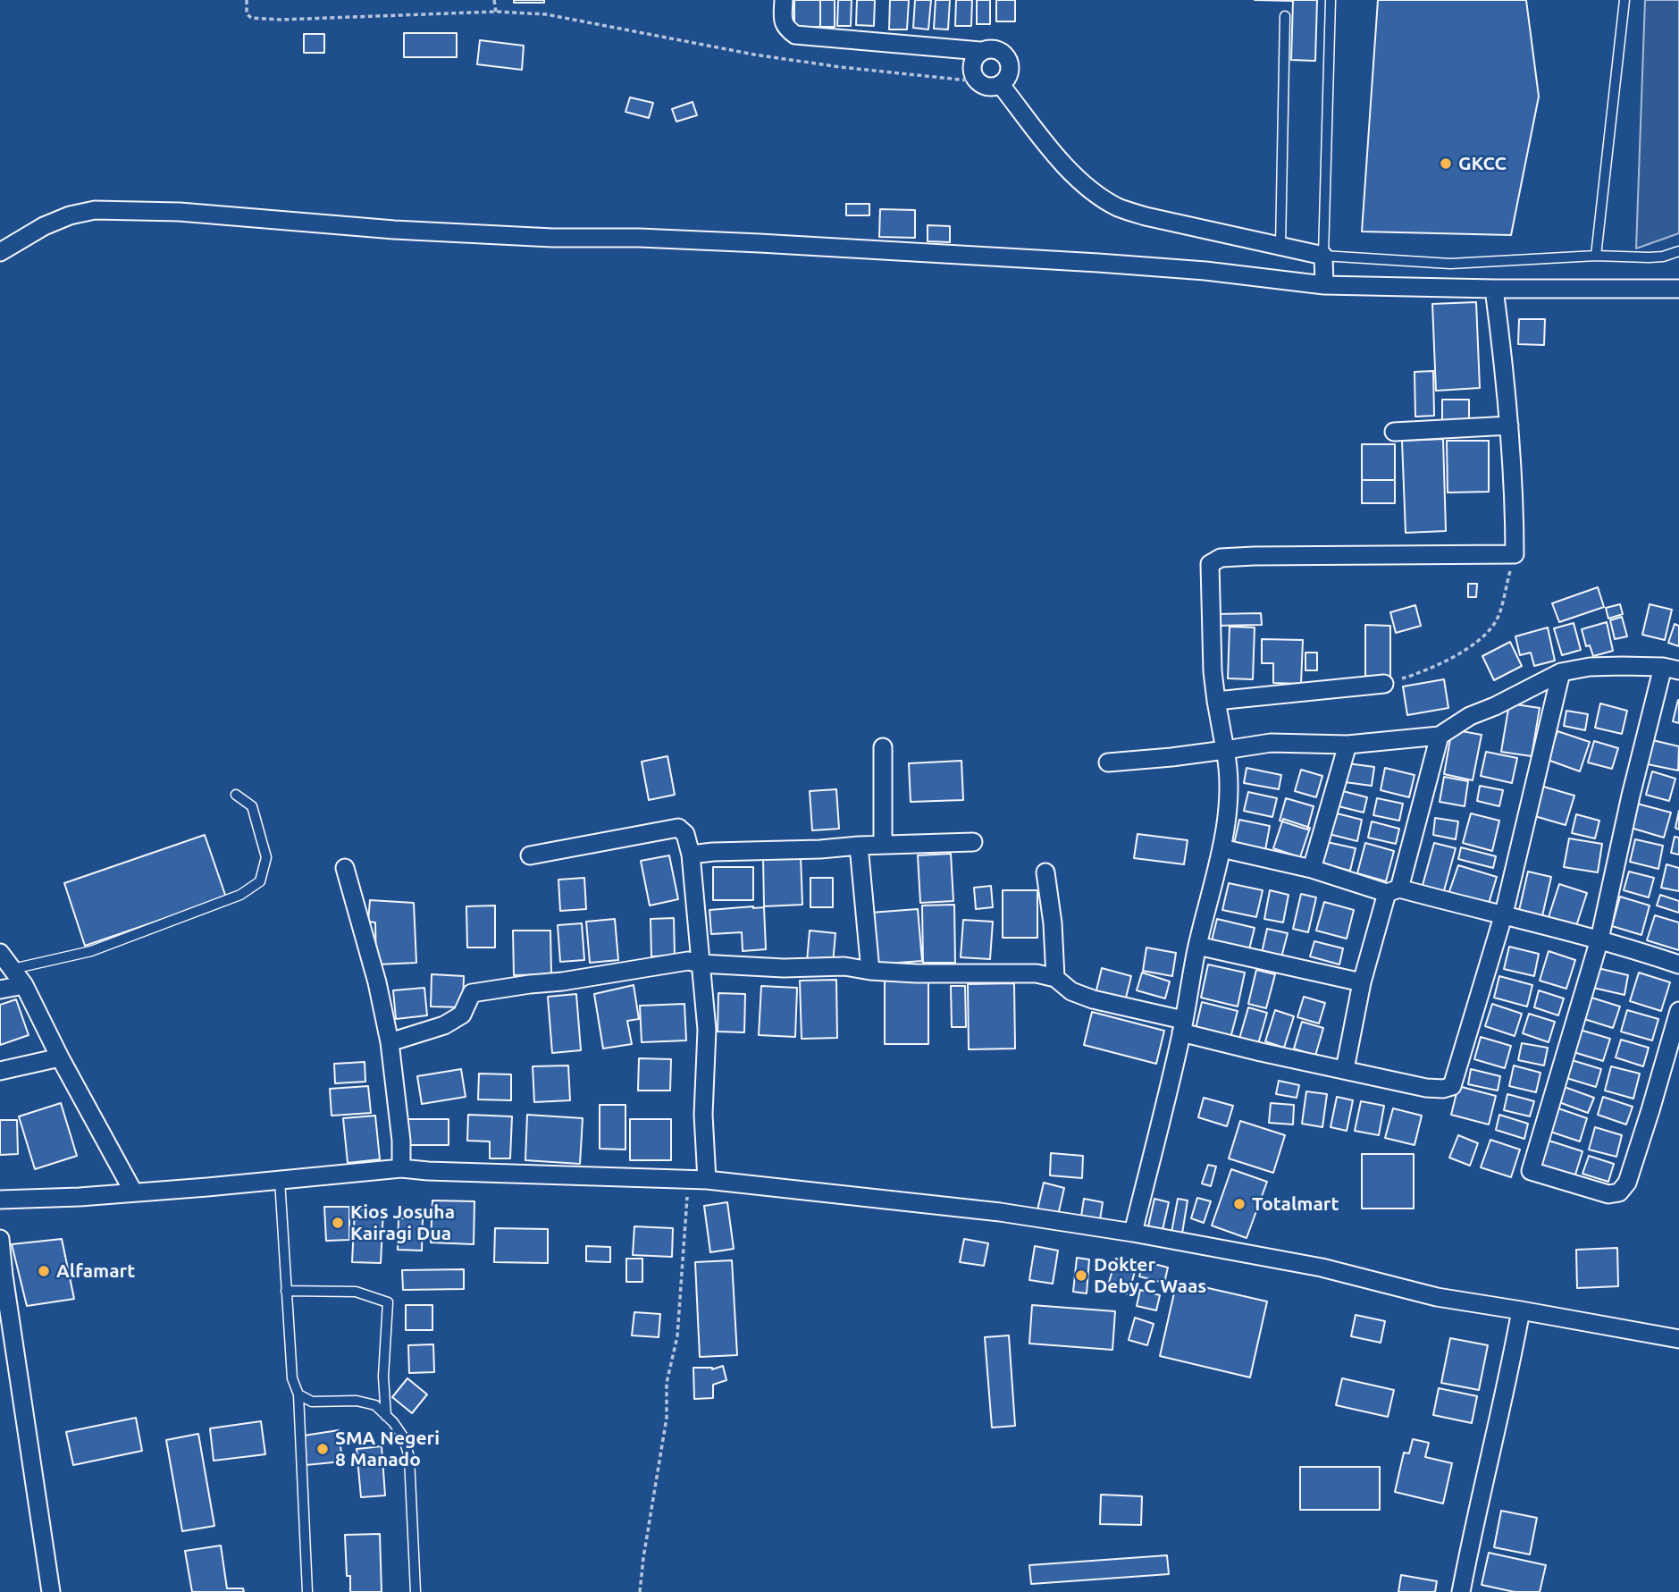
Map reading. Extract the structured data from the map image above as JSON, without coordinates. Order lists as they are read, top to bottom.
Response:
{
  "places": [
    "GKCC",
    "Totalmart",
    "Kios Josuha Kairagi Dua",
    "Alfamart",
    "Dokter Deby C Waas",
    "SMA Negeri 8 Manado"
  ]
}
